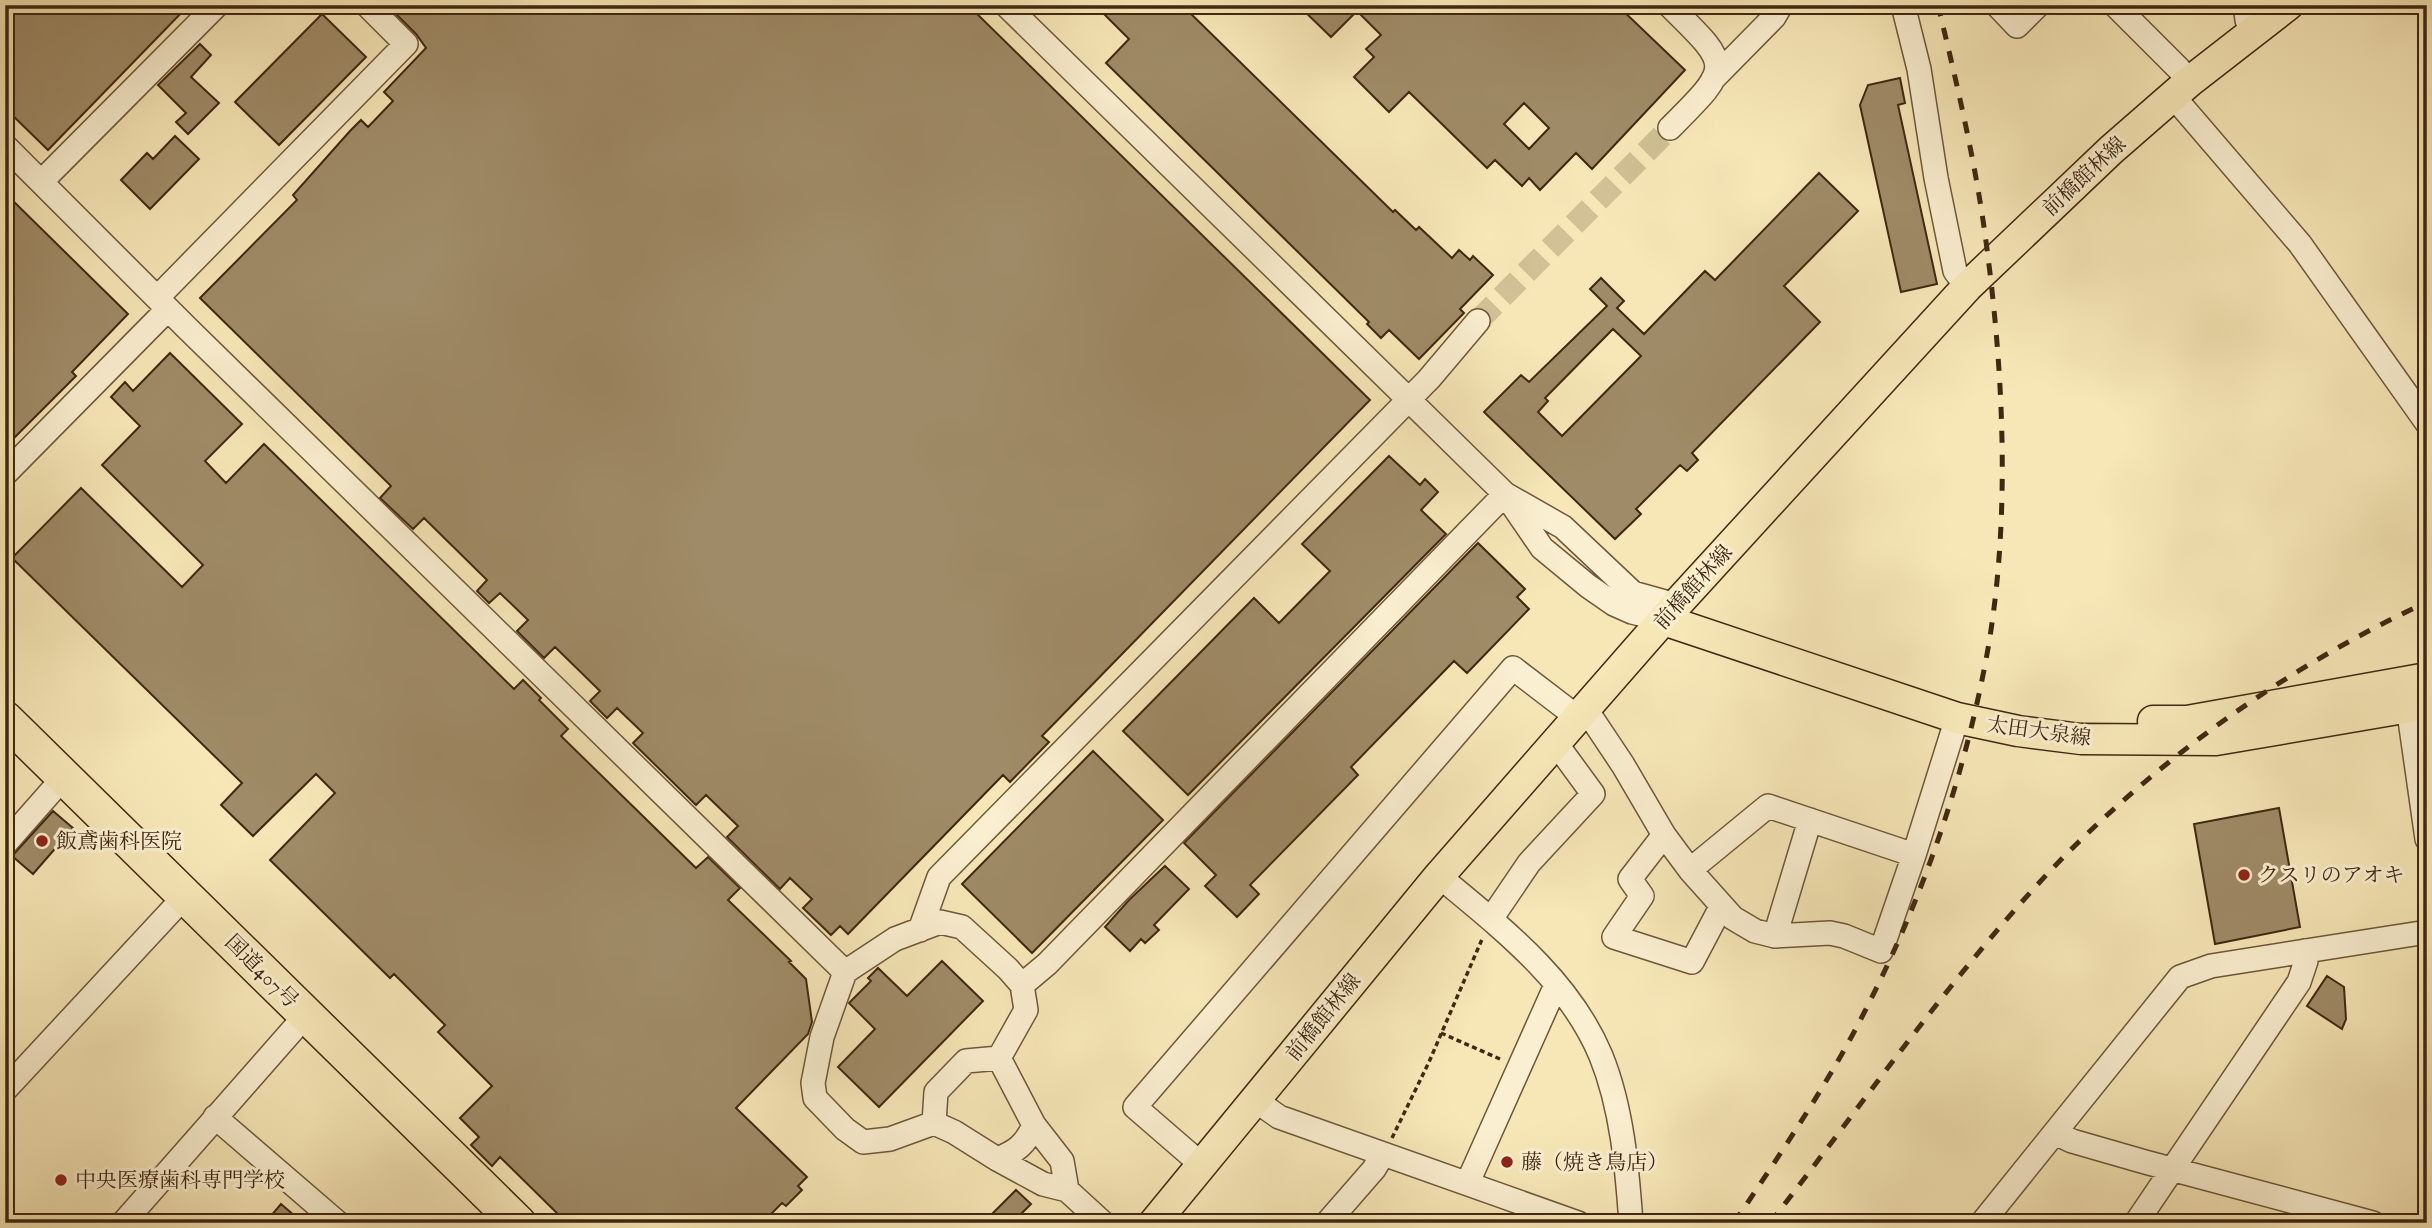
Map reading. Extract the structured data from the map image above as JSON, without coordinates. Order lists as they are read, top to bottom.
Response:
{
  "streets": {
    "highway": ["国道407号"],
    "main road": ["前橋館林線", "太田大泉線"]
  },
  "crossings": [
    ["前橋館林線", "太田大泉線"]
  ],
  "places": [
    "飯鳶歯科医院",
    "クスリのアオキ",
    "藤（焼き鳥店）",
    "中央医療歯科専門学校"
  ]
}
